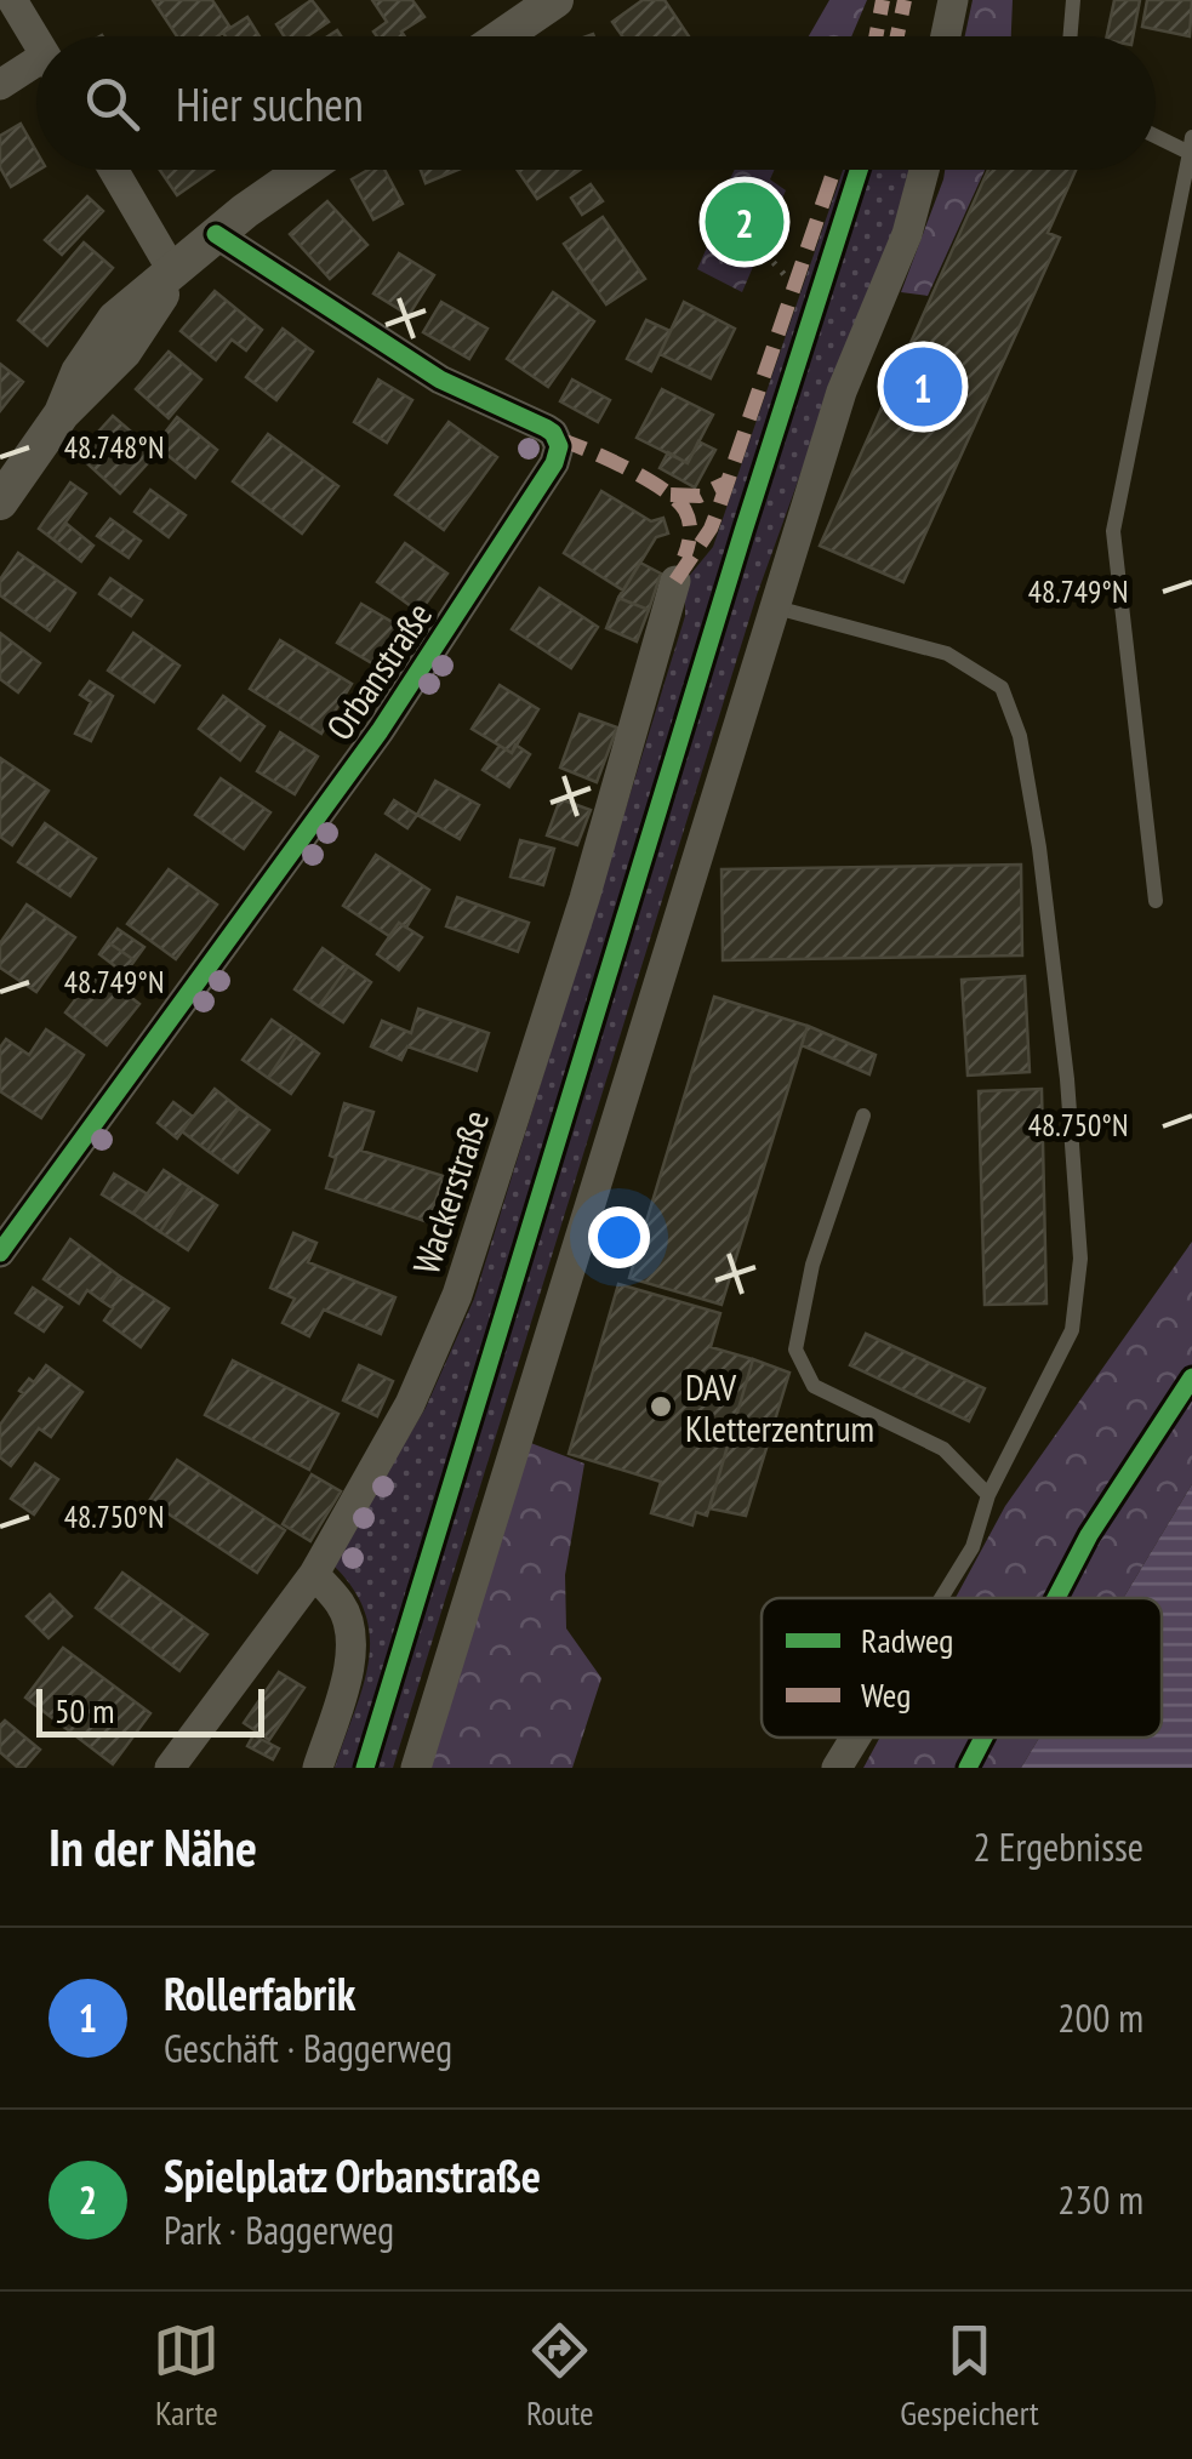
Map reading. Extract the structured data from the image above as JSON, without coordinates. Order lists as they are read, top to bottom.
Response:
{
  "streets": {
    "street": ["Orbanstraße", "Wackerstraße"]
  },
  "places": ["DAV Kletterzentrum"],
  "legend": ["Radweg", "Weg"],
  "scale_bar": "50 m",
  "page": {
    "search": "Hier suchen",
    "pins": ["2", "1"],
    "scale": "50 m",
    "heading": ["In der Nähe", "2 Ergebnisse"],
    "list": [
      {
        "mark": "1",
        "name": "Rollerfabrik",
        "note": "Geschäft · Baggerweg",
        "value": "200 m"
      },
      {
        "mark": "2",
        "name": "Spielplatz Orbanstraße",
        "note": "Park · Baggerweg",
        "value": "230 m"
      }
    ],
    "nav": ["Karte", "Route", "Gespeichert"]
  },
  "coordinates": ["48.748°N", "48.749°N", "48.750°N"]
}
